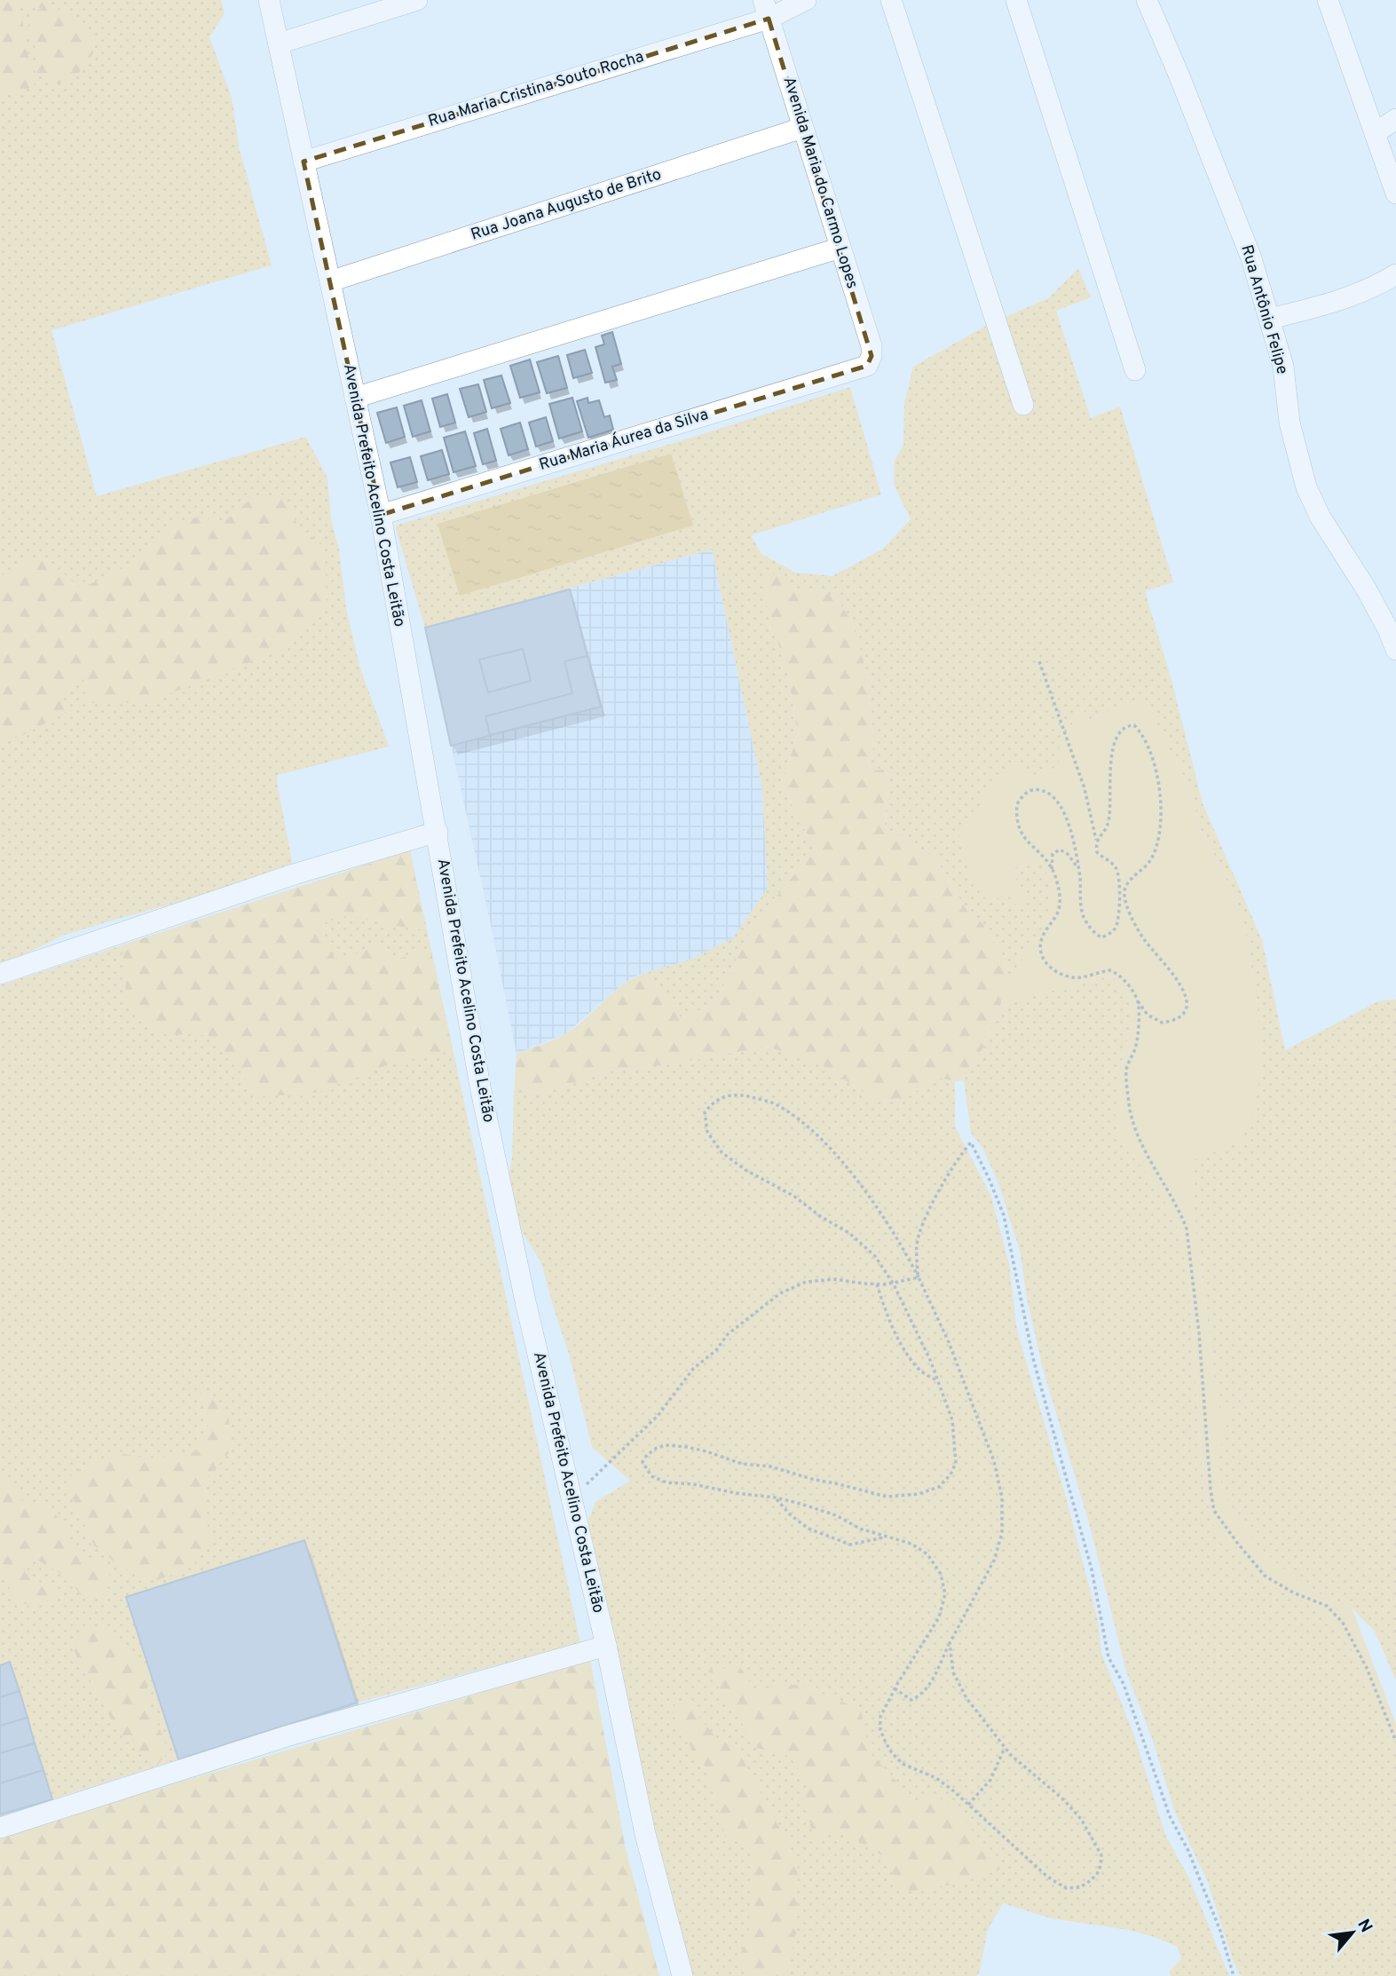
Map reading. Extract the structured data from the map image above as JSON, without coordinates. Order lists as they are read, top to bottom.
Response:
{
  "streets": {
    "street": [
      "Rua Maria Cristina Souto Rocha",
      "Avenida Maria do Carmo Lopes",
      "Rua Joana Augusto de Brito",
      "Rua Antônio Felipe",
      "Rua Maria Áurea da Silva",
      "Avenida Prefeito Acelino Costa Leitão"
    ]
  },
  "crossings": [
    ["Rua Maria Cristina Souto Rocha", "Avenida Maria do Carmo Lopes"],
    ["Rua Maria Cristina Souto Rocha", "Avenida Prefeito Acelino Costa Leitão"],
    ["Avenida Maria do Carmo Lopes", "Rua Joana Augusto de Brito"],
    ["Avenida Maria do Carmo Lopes", "Rua Maria Áurea da Silva"],
    ["Rua Joana Augusto de Brito", "Avenida Prefeito Acelino Costa Leitão"],
    ["Rua Maria Áurea da Silva", "Avenida Prefeito Acelino Costa Leitão"]
  ],
  "north": "top right"
}
